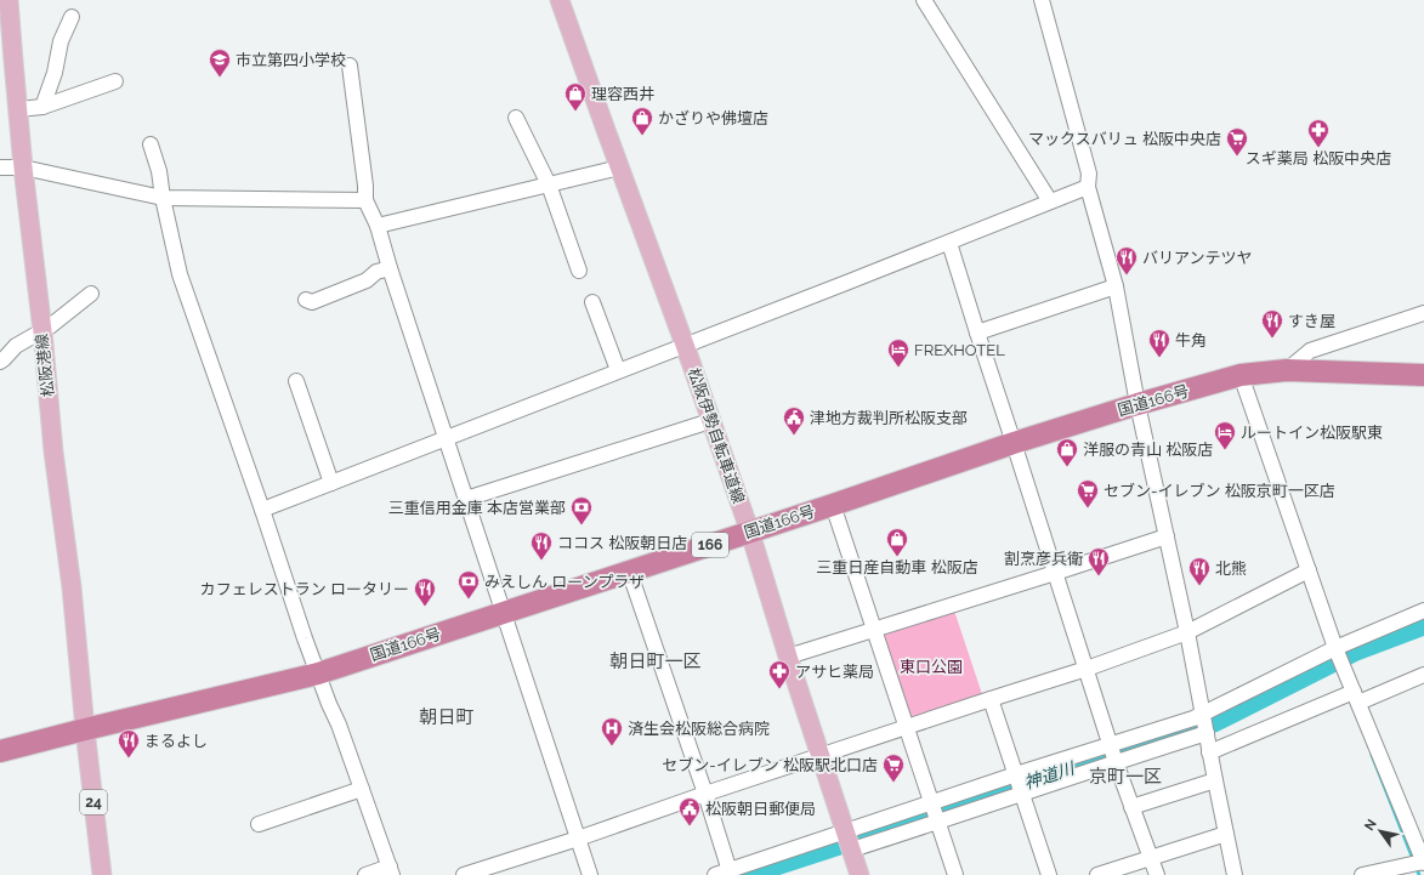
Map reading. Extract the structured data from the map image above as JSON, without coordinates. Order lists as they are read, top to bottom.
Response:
{
  "streets": {
    "highway": ["国道166号", "166"],
    "main road": ["松阪港線", "松阪伊勢自転車道線", "24"]
  },
  "crossings": [
    ["松阪港線", "国道166号"],
    ["松阪港線", "24"],
    ["国道166号", "松阪伊勢自転車道線"],
    ["国道166号", "24"]
  ],
  "districts": ["朝日町一区", "朝日町", "京町一区"],
  "water": ["神道川"],
  "parks": ["東口公園"],
  "places": {
    "school or university": ["市立第四小学校"],
    "shop": [
      "理容西井",
      "かざりや佛壇店",
      "洋服の青山 松阪店",
      "三重日産自動車 松阪店"
    ],
    "pharmacy": ["スギ薬局 松阪中央店", "アサヒ薬局"],
    "supermarket": ["マックスバリュ 松阪中央店", "セブン-イレブン 松阪京町一区店", "セブン-イレブン 松阪駅北口店"],
    "restaurant": [
      "バリアンテツヤ",
      "すき屋",
      "牛角",
      "ココス 松阪朝日店",
      "割烹彦兵衛",
      "北熊",
      "カフェレストラン ロータリー",
      "まるよし"
    ],
    "hotel": ["FREXHOTEL", "ルートイン松阪駅東"],
    "public building": ["津地方裁判所松阪支部", "松阪朝日郵便局"],
    "bank": ["三重信用金庫 本店営業部", "みえしん ローンプラザ"],
    "hospital": ["済生会松阪総合病院"]
  },
  "north": "top left"
}
